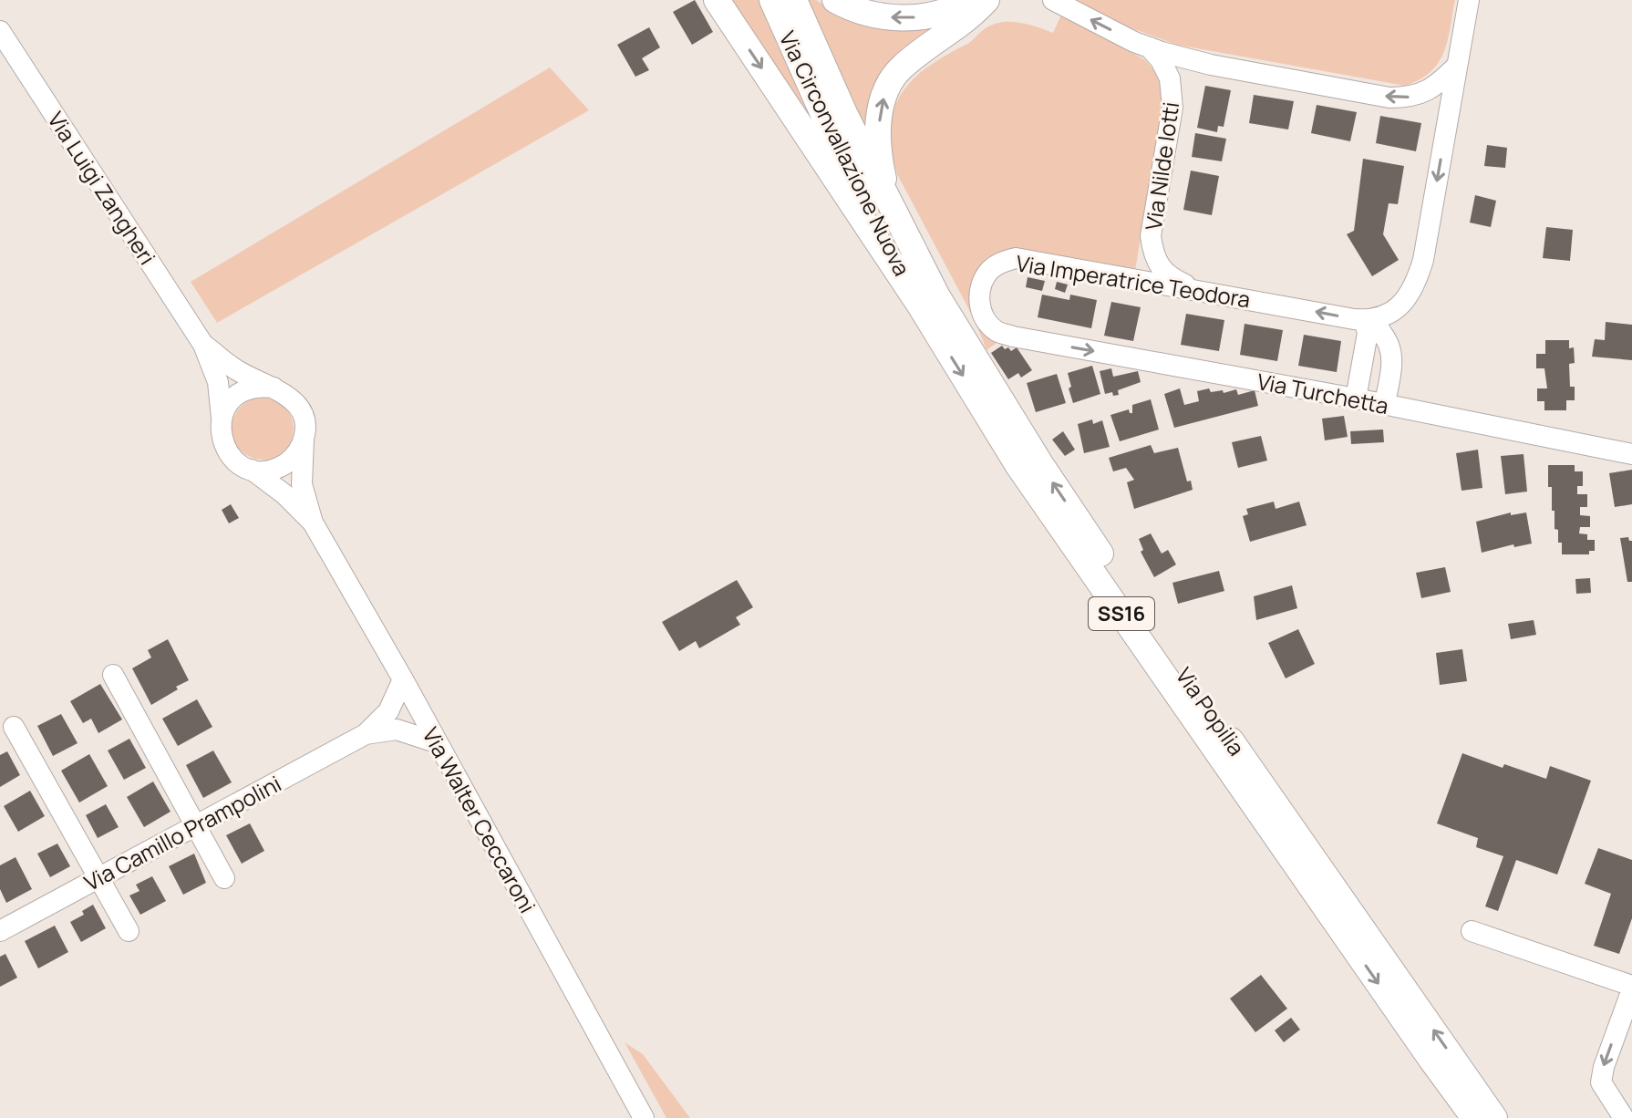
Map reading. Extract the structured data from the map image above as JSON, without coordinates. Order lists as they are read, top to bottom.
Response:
{
  "streets": {
    "main road": ["Via Circonvallazione Nuova", "SS16", "Via Popilia"],
    "street": [
      "Via Nilde Iotti",
      "Via Luigi Zangheri",
      "Via Imperatrice Teodora",
      "Via Turchetta",
      "Via Walter Ceccaroni",
      "Via Camillo Prampolini"
    ]
  },
  "crossings": [
    ["Via Circonvallazione Nuova", "Via Popilia"],
    ["Via Nilde Iotti", "Via Imperatrice Teodora"],
    ["Via Luigi Zangheri", "Via Walter Ceccaroni"],
    ["Via Imperatrice Teodora", "Via Turchetta"],
    ["Via Walter Ceccaroni", "Via Camillo Prampolini"]
  ],
  "one_way": ["Via Imperatrice Teodora", "Via Turchetta"]
}
